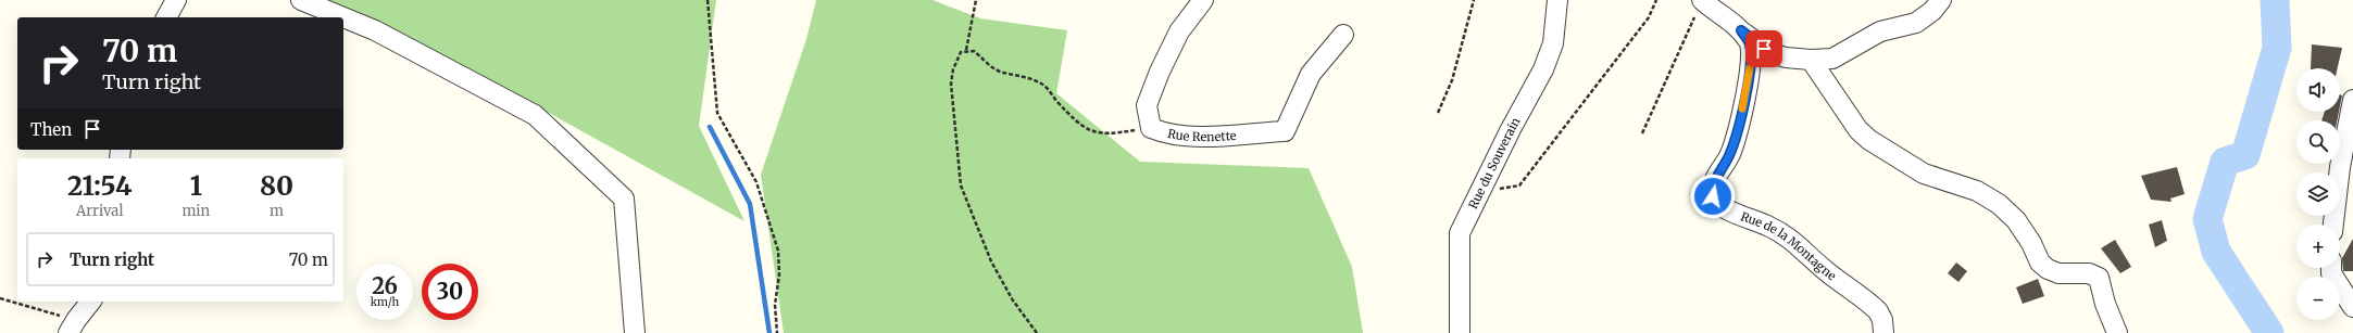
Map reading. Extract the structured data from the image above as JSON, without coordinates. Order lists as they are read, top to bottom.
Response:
{
  "streets": {
    "street": ["Rue Renette", "Rue du Souverain", "Rue de la Montagne"]
  },
  "page": {
    "turn": ["70 m", "Turn right"],
    "map_buttons": ["+", "−"],
    "then": "Then",
    "eta": [
      "21:54",
      "Arrival",
      "1",
      "min",
      "80",
      "m"
    ],
    "list": [
      {
        "name": "Turn right",
        "value": "70 m"
      }
    ],
    "speed": "26 km/h",
    "limit": "30"
  }
}
